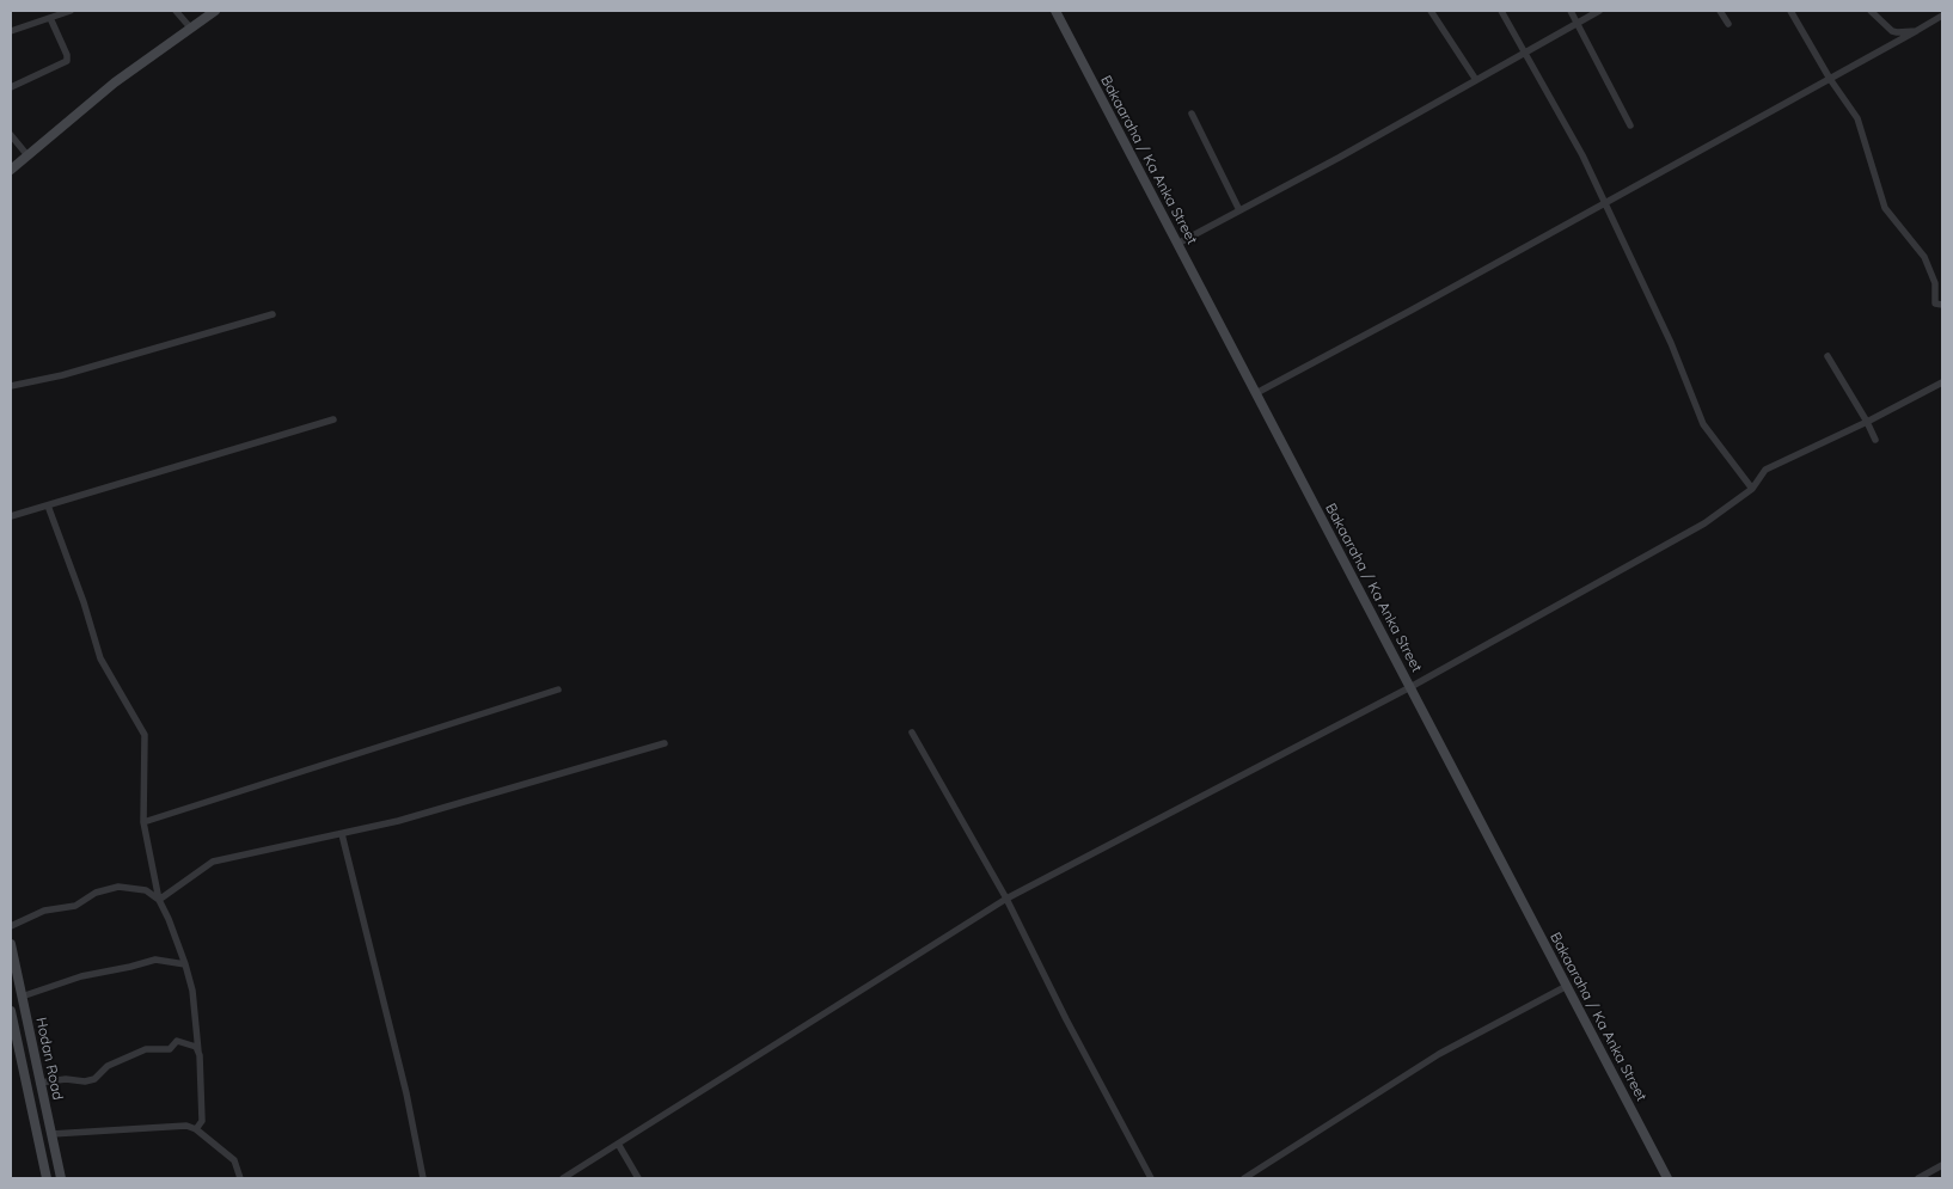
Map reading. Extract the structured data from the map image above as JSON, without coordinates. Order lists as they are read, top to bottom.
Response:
{
  "streets": {
    "street": ["Bakaaraha / Ka Anka Street", "Hodan Road"]
  }
}
